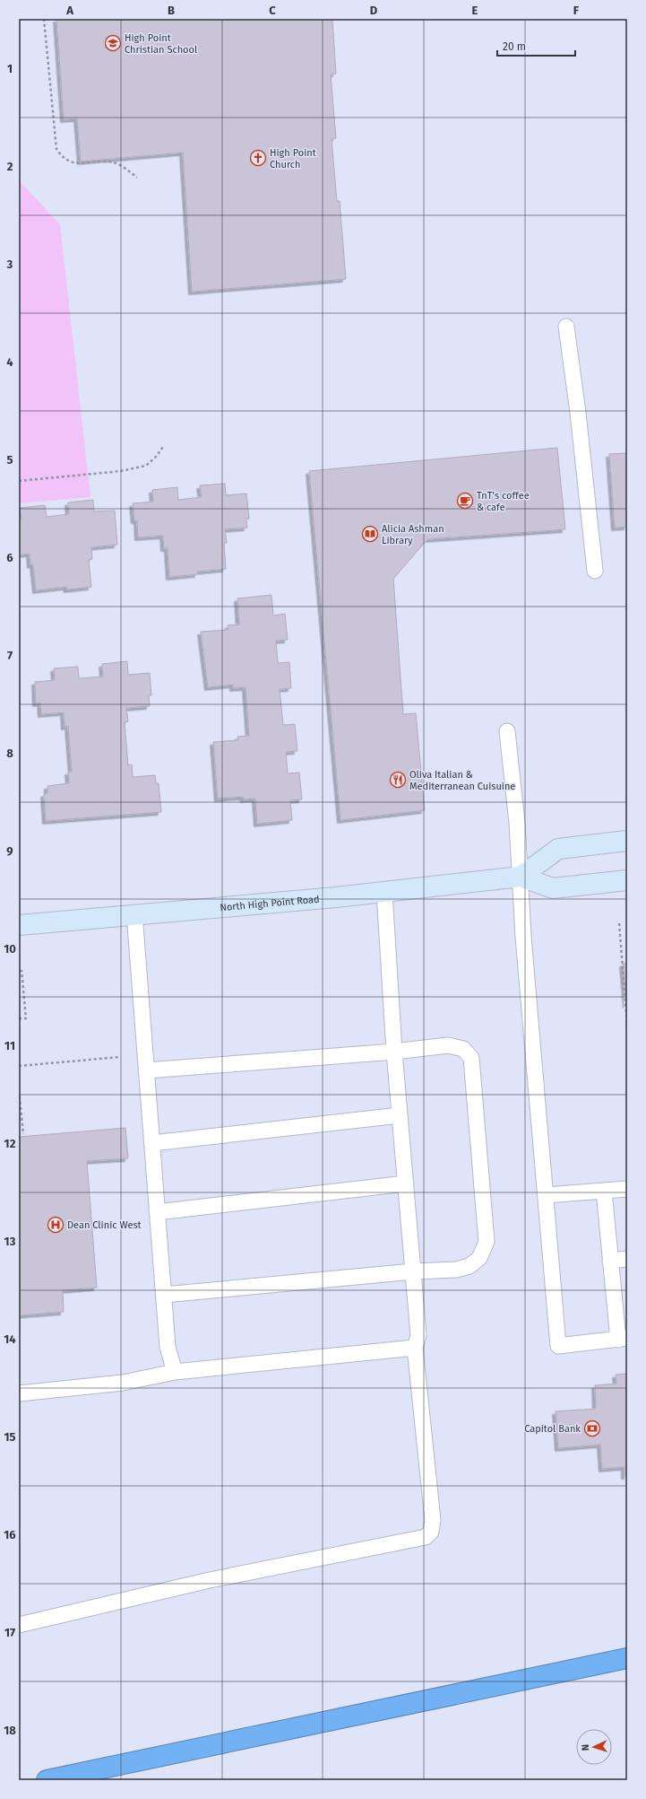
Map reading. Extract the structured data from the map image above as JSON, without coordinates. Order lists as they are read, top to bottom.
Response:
{
  "streets": {
    "street": ["North High Point Road"]
  },
  "places": {
    "school or university": ["High Point Christian School"],
    "church": ["High Point Church"],
    "cafe": ["TnT's coffee & cafe"],
    "library": ["Alicia Ashman Library"],
    "restaurant": ["Oliva Italian & Mediterranean Cuisuine"],
    "hospital": ["Dean Clinic West"],
    "bank": ["Capitol Bank"]
  },
  "scale_bar": "20 m",
  "north": "left",
  "grid": {
    "columns": [
      "A",
      "B",
      "C",
      "D",
      "E",
      "F"
    ],
    "rows": [
      "1",
      "2",
      "3",
      "4",
      "5",
      "6",
      "7",
      "8",
      "9",
      "10",
      "11",
      "12",
      "13",
      "14",
      "15",
      "16",
      "17",
      "18"
    ]
  }
}
